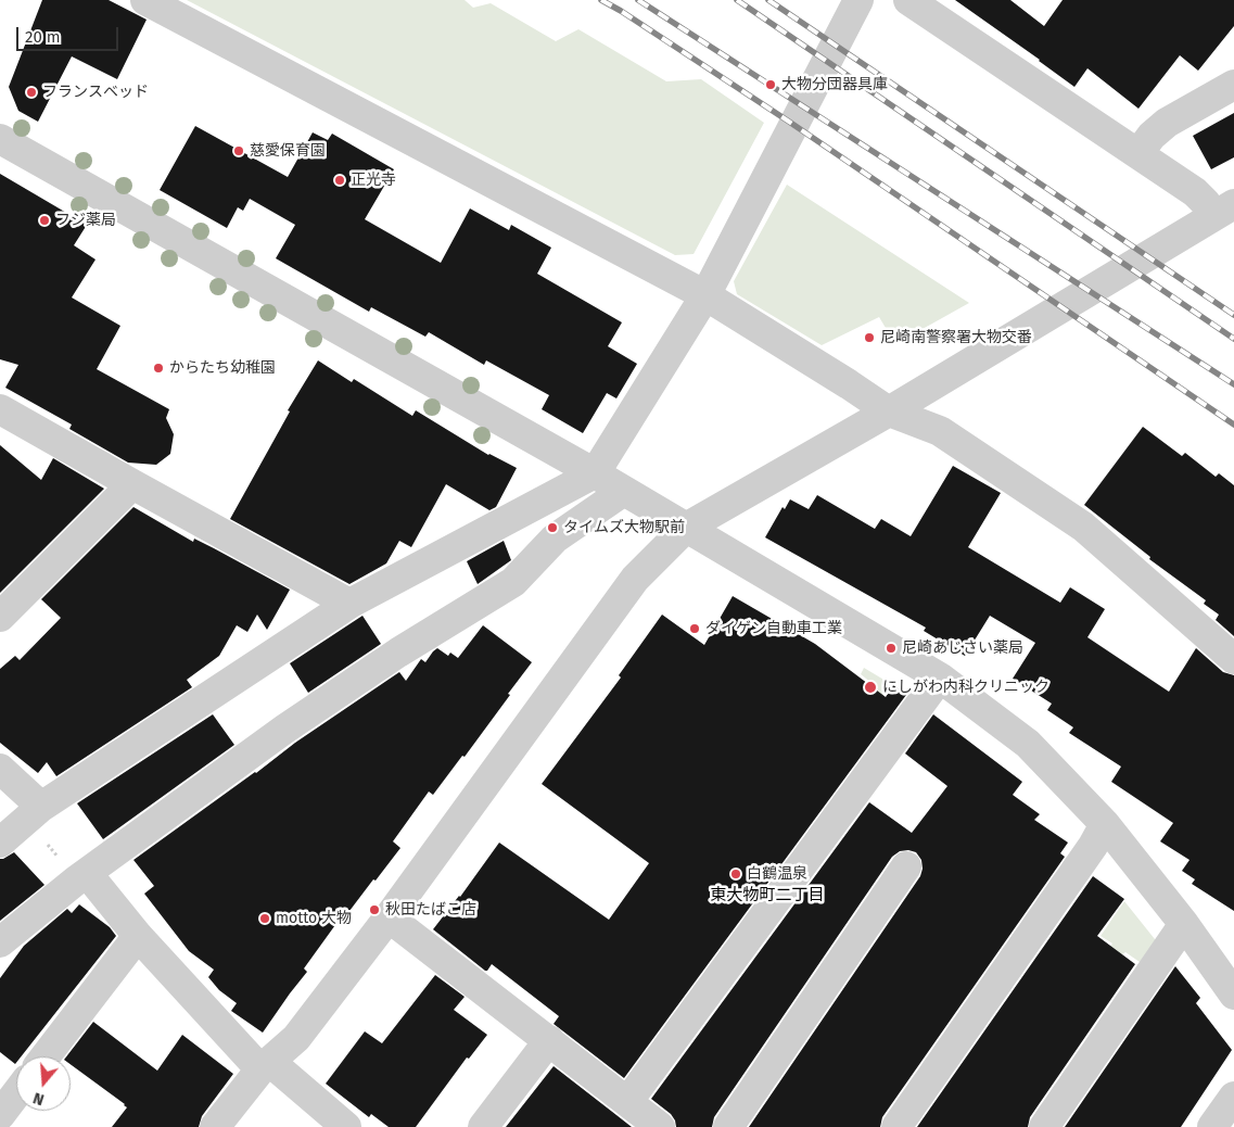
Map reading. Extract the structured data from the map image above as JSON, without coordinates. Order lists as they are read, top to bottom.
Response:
{
  "districts": ["東大物町二丁目"],
  "places": [
    "大物分団器具庫",
    "フランスベッド",
    "慈愛保育園",
    "正光寺",
    "フジ薬局",
    "尼崎南警察署大物交番",
    "からたち幼稚園",
    "タイムズ大物駅前",
    "ダイゲン自動車工業",
    "尼崎あじさい薬局",
    "にしがわ内科クリニック",
    "白鶴温泉",
    "秋田たばこ店",
    "motto 大物"
  ],
  "scale_bar": "20 m",
  "north": "bottom"
}
